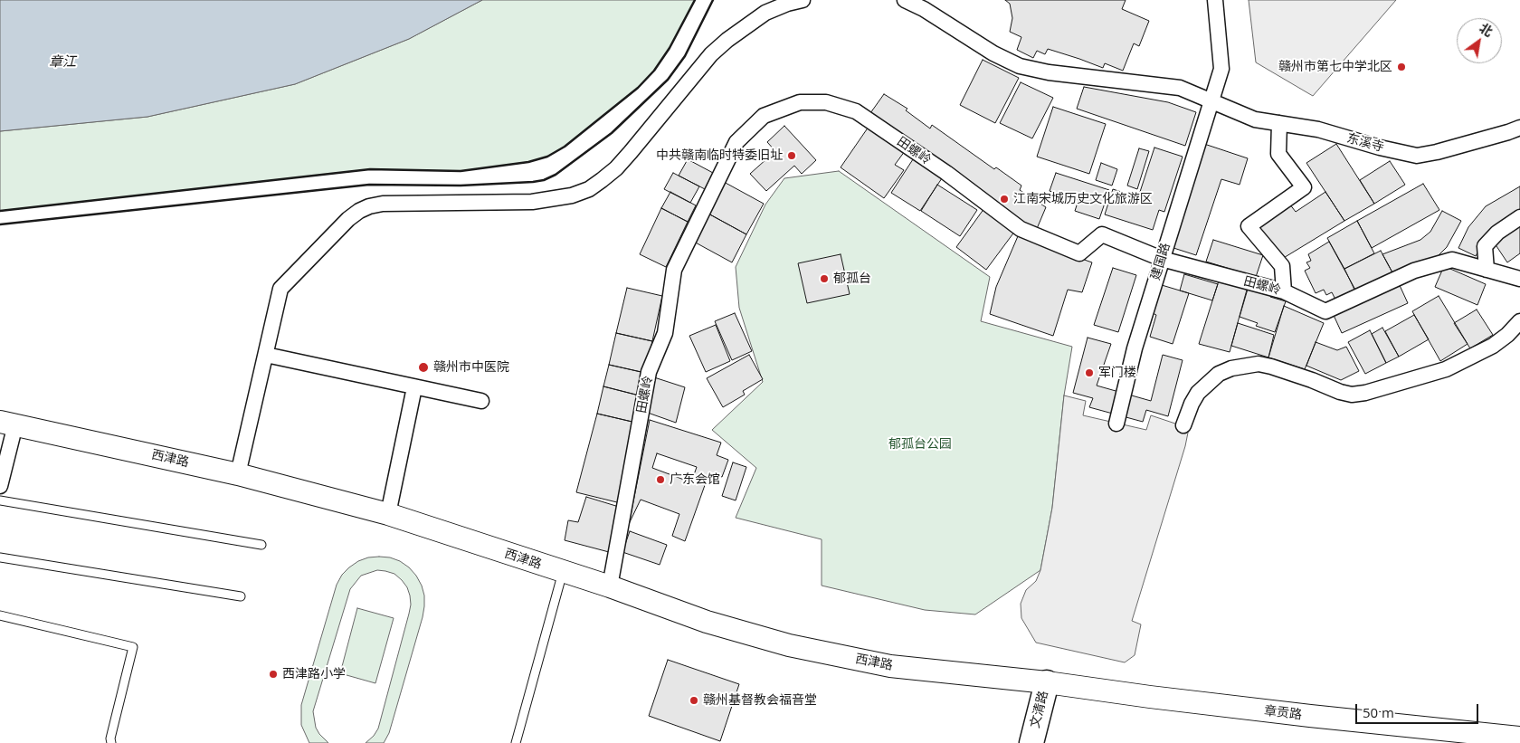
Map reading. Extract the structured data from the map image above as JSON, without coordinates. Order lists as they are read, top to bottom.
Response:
{
  "streets": {
    "main road": ["西津路", "文清路", "章贡路"],
    "street": ["东溪寺", "田螺岭", "建国路"]
  },
  "crossings": [
    ["东溪寺", "建国路"],
    ["田螺岭", "建国路"],
    ["田螺岭", "西津路"],
    ["西津路", "文清路"],
    ["西津路", "章贡路"],
    ["文清路", "章贡路"]
  ],
  "water": ["章江"],
  "parks": ["郁孤台公园"],
  "places": [
    "赣州市第七中学北区",
    "中共赣南临时特委旧址",
    "江南宋城历史文化旅游区",
    "郁孤台",
    "赣州市中医院",
    "军门楼",
    "广东会馆",
    "西津路小学",
    "赣州基督教会福音堂"
  ],
  "scale_bar": "50 m",
  "north": "top right"
}
